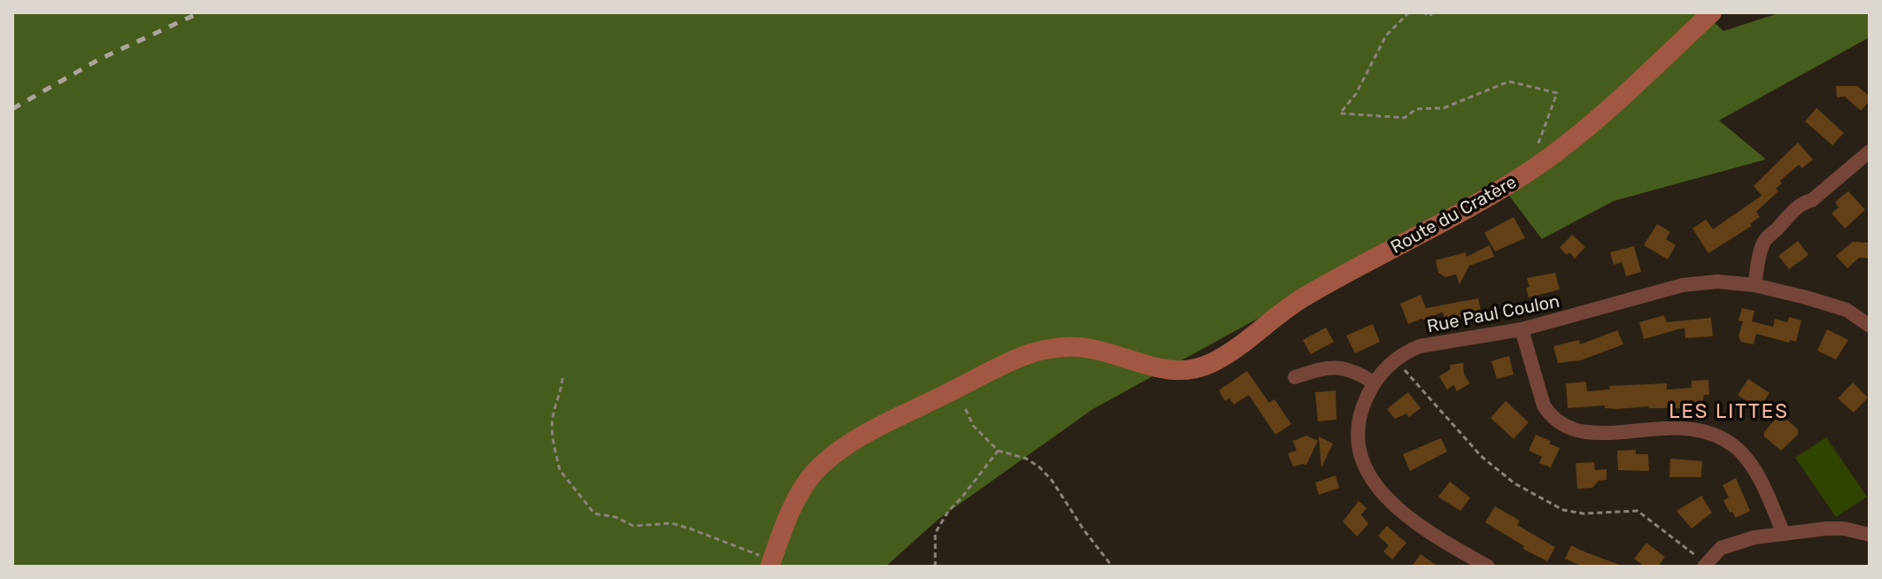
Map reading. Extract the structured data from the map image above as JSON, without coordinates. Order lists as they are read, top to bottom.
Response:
{
  "streets": {
    "main road": ["Route du Cratère"],
    "street": ["Rue Paul Coulon"]
  },
  "districts": ["LES LITTES"]
}
